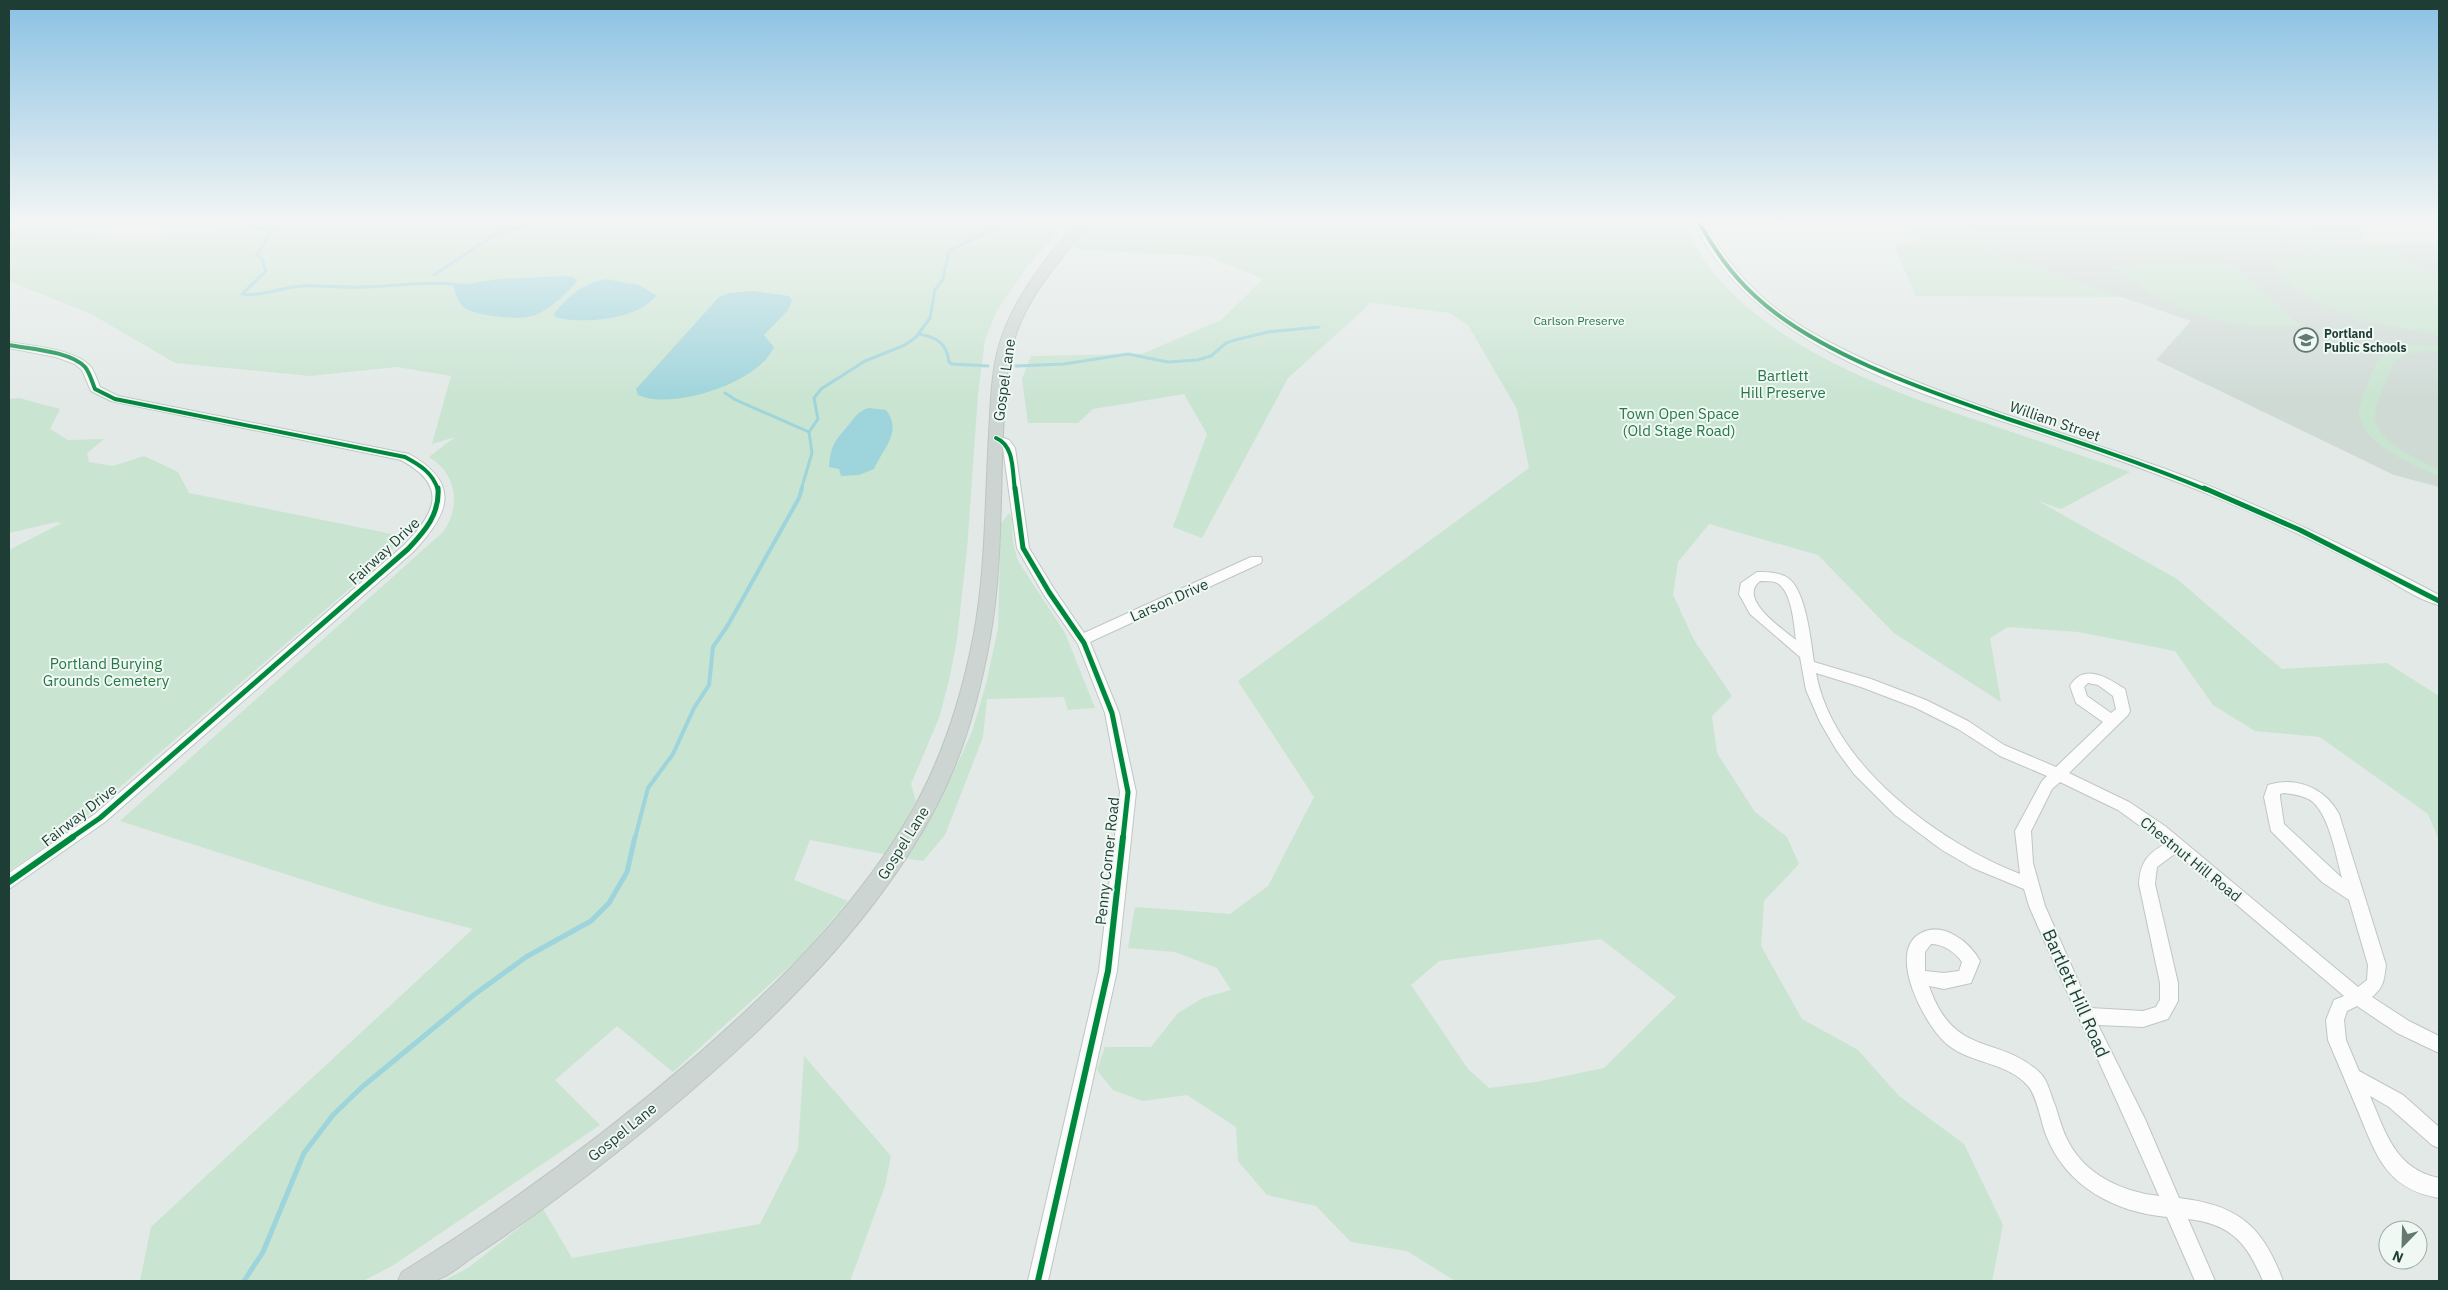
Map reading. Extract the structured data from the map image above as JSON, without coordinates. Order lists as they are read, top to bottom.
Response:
{
  "streets": {
    "main road": ["Gospel Lane"],
    "street": [
      "William Street",
      "Fairway Drive",
      "Larson Drive",
      "Chestnut Hill Road",
      "Penny Corner Road",
      "Bartlett Hill Road"
    ]
  },
  "crossings": [
    ["Gospel Lane", "Penny Corner Road"],
    ["Larson Drive", "Penny Corner Road"],
    ["Chestnut Hill Road", "Bartlett Hill Road"]
  ],
  "parks": [
    "Carlson Preserve",
    "Bartlett Hill Preserve",
    "Town Open Space (Old Stage Road)",
    "Portland Burying Grounds Cemetery"
  ],
  "places": {
    "school or university": ["Portland Public Schools"]
  },
  "north": "bottom left"
}
